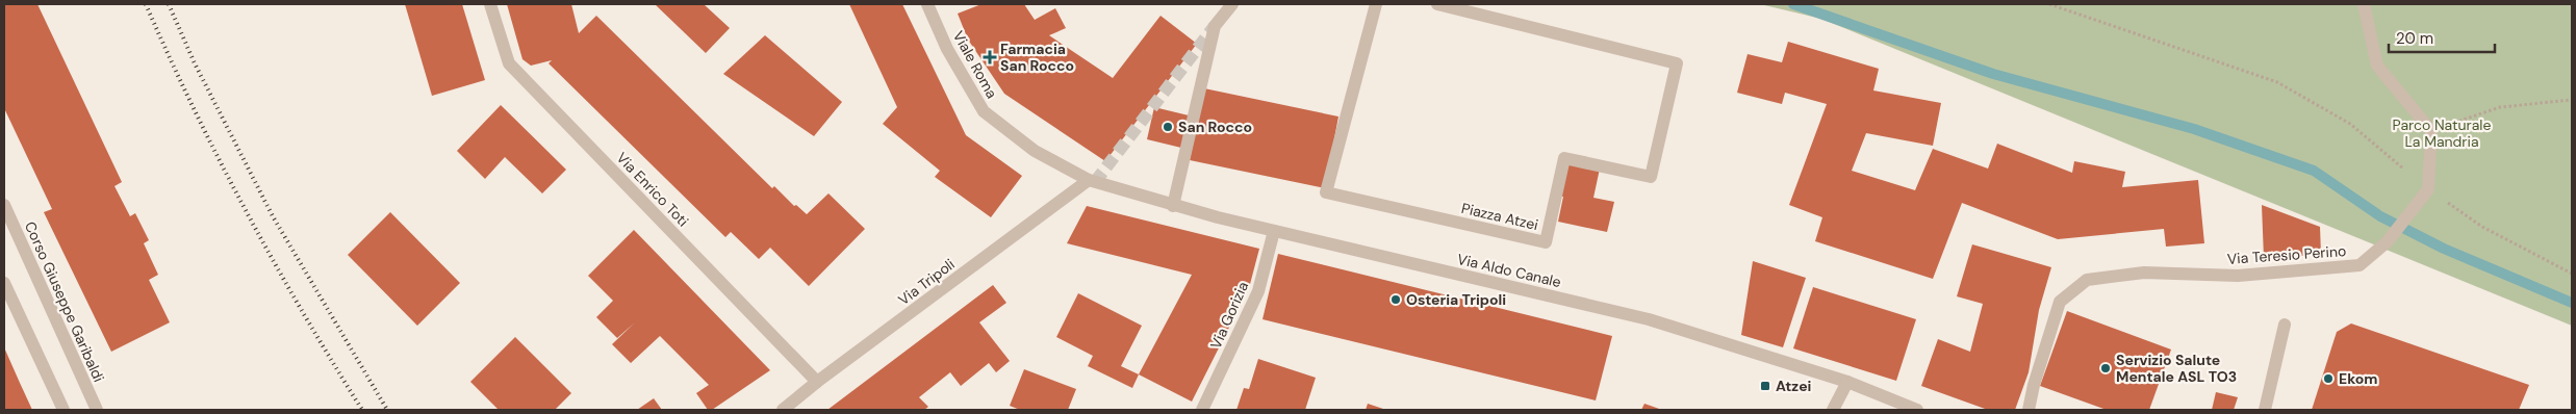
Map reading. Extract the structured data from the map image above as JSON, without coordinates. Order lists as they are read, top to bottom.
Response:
{
  "streets": {
    "street": [
      "Viale Roma",
      "Via Enrico Toti",
      "Piazza Atzei",
      "Via Teresio Perino",
      "Via Aldo Canale",
      "Via Tripoli",
      "Corso Giuseppe Garibaldi",
      "Via Gorizia"
    ]
  },
  "crossings": [
    ["Viale Roma", "Via Aldo Canale"],
    ["Viale Roma", "Via Tripoli"],
    ["Via Enrico Toti", "Via Tripoli"],
    ["Via Aldo Canale", "Via Tripoli"],
    ["Via Aldo Canale", "Via Gorizia"]
  ],
  "parks": ["Parco Naturale La Mandria"],
  "places": {
    "health": ["Farmacia San Rocco"],
    "other": [
      "San Rocco",
      "Osteria Tripoli",
      "Servizio Salute Mentale ASL TO3",
      "Ekom"
    ],
    "transit": ["Atzei"]
  },
  "scale_bar": "20 m"
}
